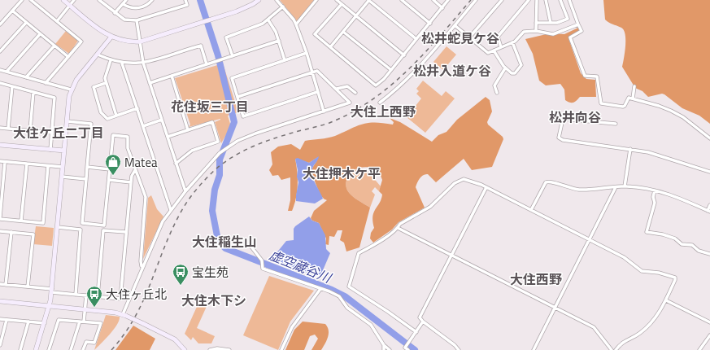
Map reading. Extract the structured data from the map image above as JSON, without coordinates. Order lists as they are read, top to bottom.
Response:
{
  "districts": [
    "松井蛇見ケ谷",
    "松井入道ケ谷",
    "花住坂三丁目",
    "大住上西野",
    "松井向谷",
    "大住ケ丘二丁目",
    "大住押木ケ平",
    "大住稲生山",
    "大住西野",
    "大住木下シ"
  ],
  "water": ["虚空蔵谷川"],
  "places": {
    "shop": ["Matea"],
    "bus stop": ["宝生苑", "大住ヶ丘北"]
  }
}
